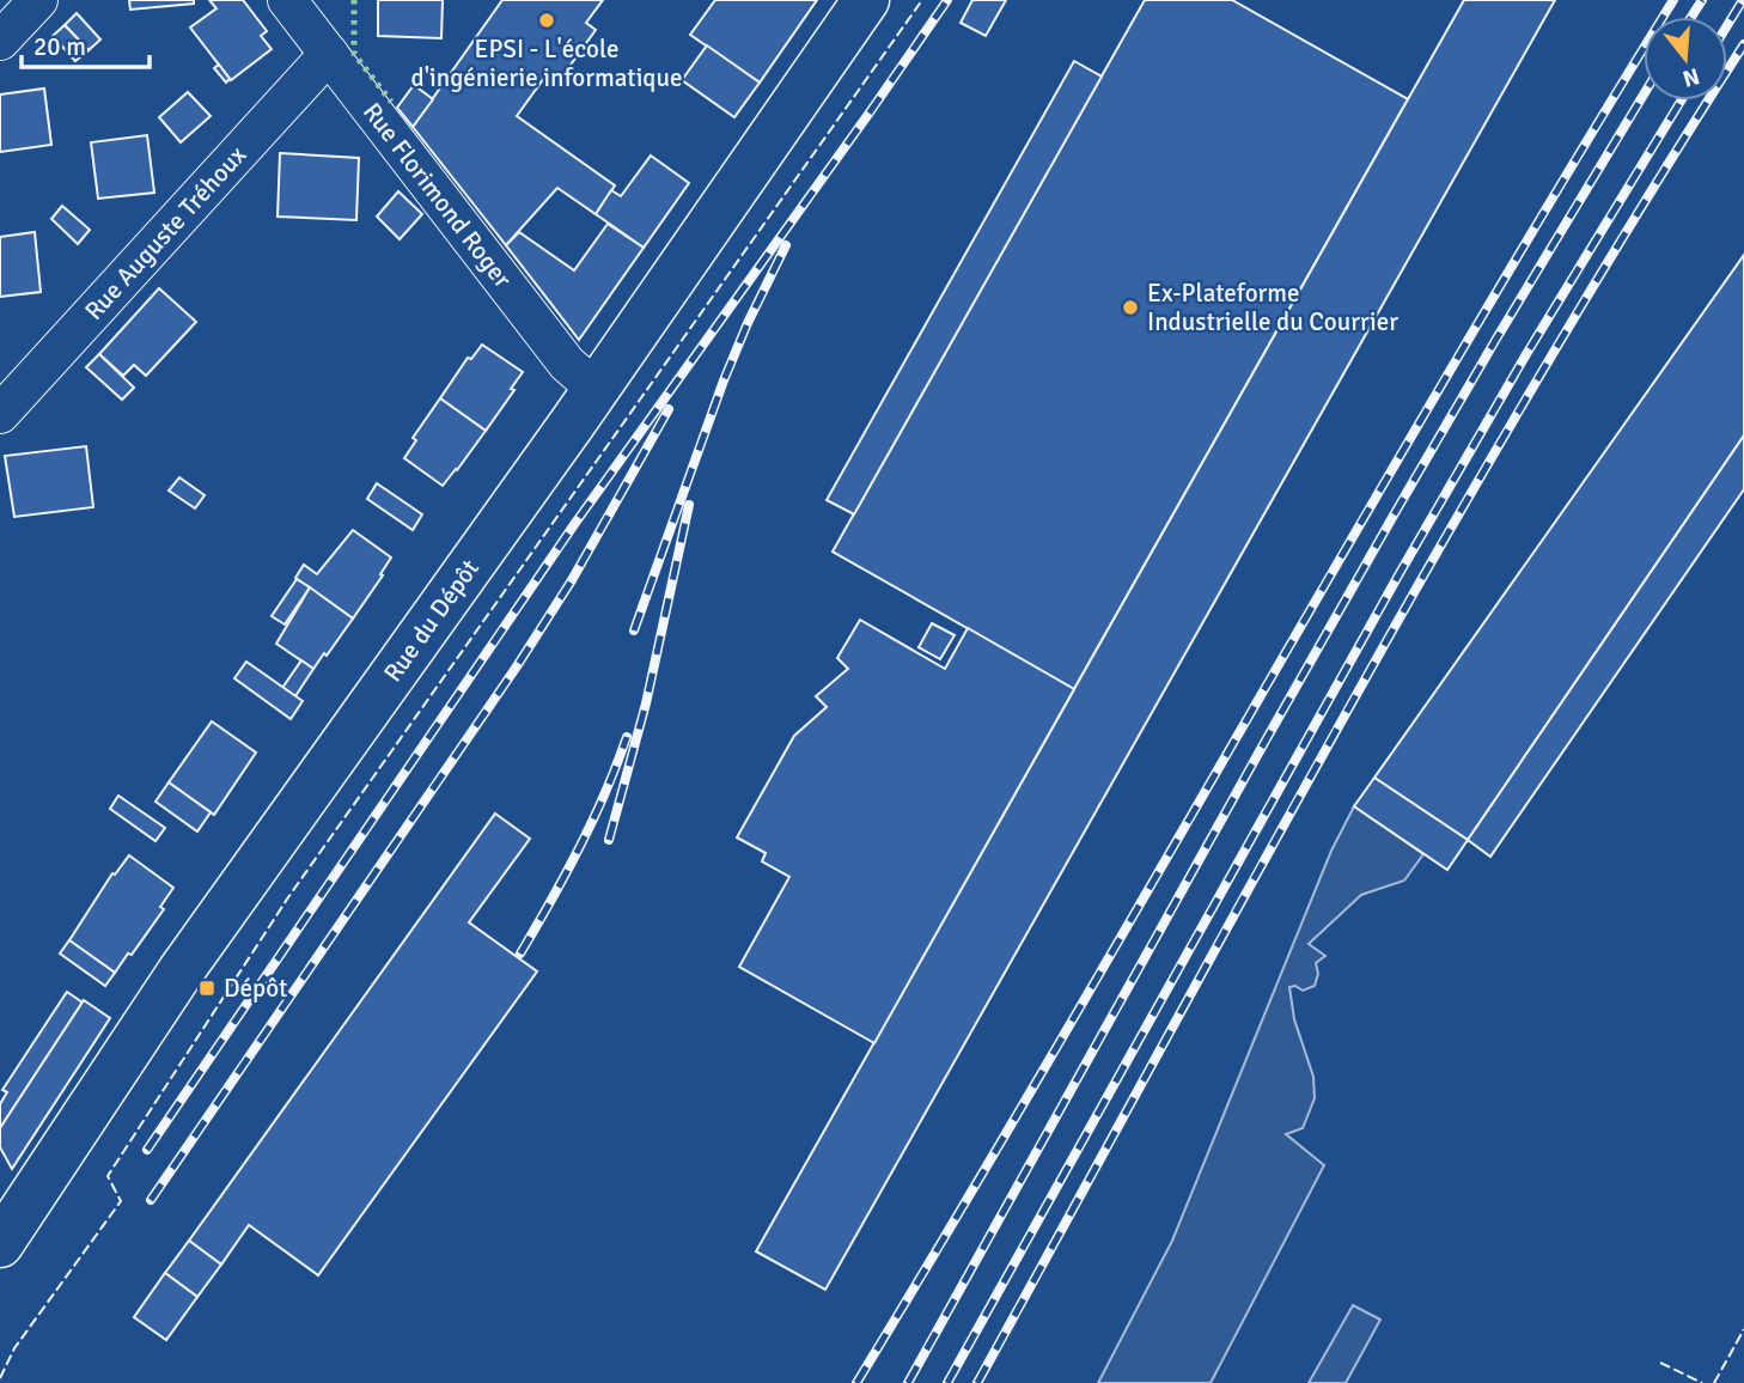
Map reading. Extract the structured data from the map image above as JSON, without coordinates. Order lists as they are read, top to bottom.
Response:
{
  "streets": {
    "main road": ["Rue du Dépôt"],
    "street": ["Rue Florimond Roger", "Rue Auguste Tréhoux"]
  },
  "crossings": [
    ["Rue Florimond Roger", "Rue Auguste Tréhoux"],
    ["Rue Florimond Roger", "Rue du Dépôt"]
  ],
  "places": {
    "other": ["EPSI - L'école d'ingénierie informatique", "Ex-Plateforme Industrielle du Courrier"],
    "transit": ["Dépôt"]
  },
  "scale_bar": "20 m",
  "north": "bottom"
}
